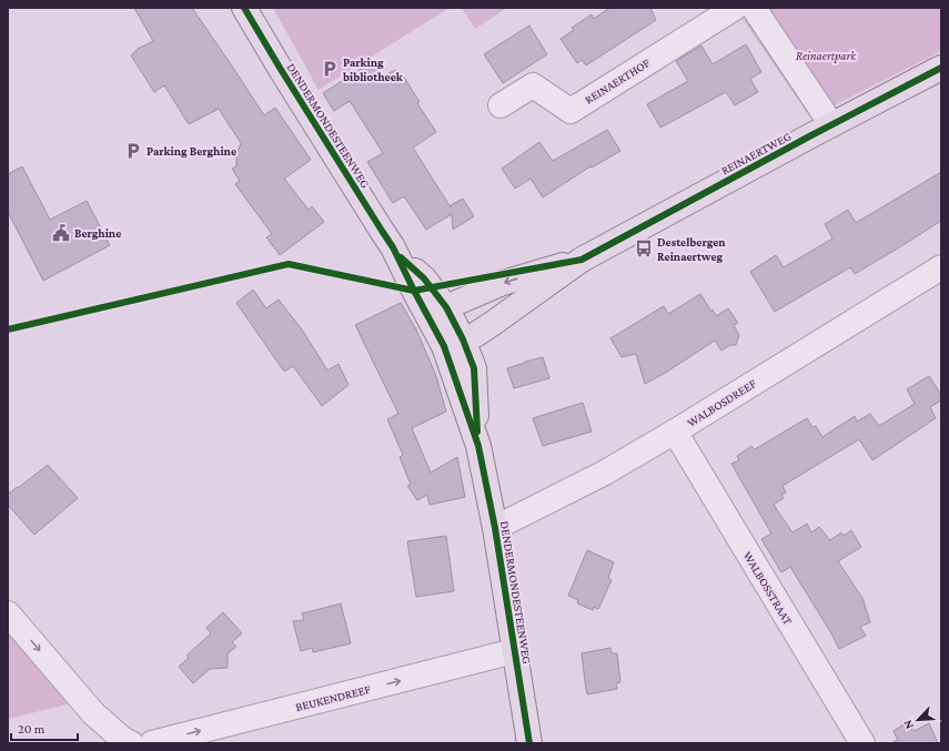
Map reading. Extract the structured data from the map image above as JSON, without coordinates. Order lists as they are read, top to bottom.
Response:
{
  "streets": {
    "main road": ["DENDERMONDESTEENWEG", "REINAERTWEG"],
    "street": [
      "REINAERTHOF",
      "WALBOSDREEF",
      "WALBOSSTRAAT",
      "BEUKENDREEF"
    ]
  },
  "crossings": [
    ["DENDERMONDESTEENWEG", "REINAERTWEG"],
    ["DENDERMONDESTEENWEG", "WALBOSDREEF"],
    ["DENDERMONDESTEENWEG", "BEUKENDREEF"],
    ["WALBOSDREEF", "WALBOSSTRAAT"]
  ],
  "one_way": ["BEUKENDREEF"],
  "parks": ["Reinaertpark"],
  "places": {
    "parking": ["Parking bibliotheek", "Parking Berghine"],
    "public building": ["Berghine"],
    "bus stop": ["Destelbergen Reinaertweg"]
  },
  "scale_bar": "20 m",
  "north": "bottom left"
}
